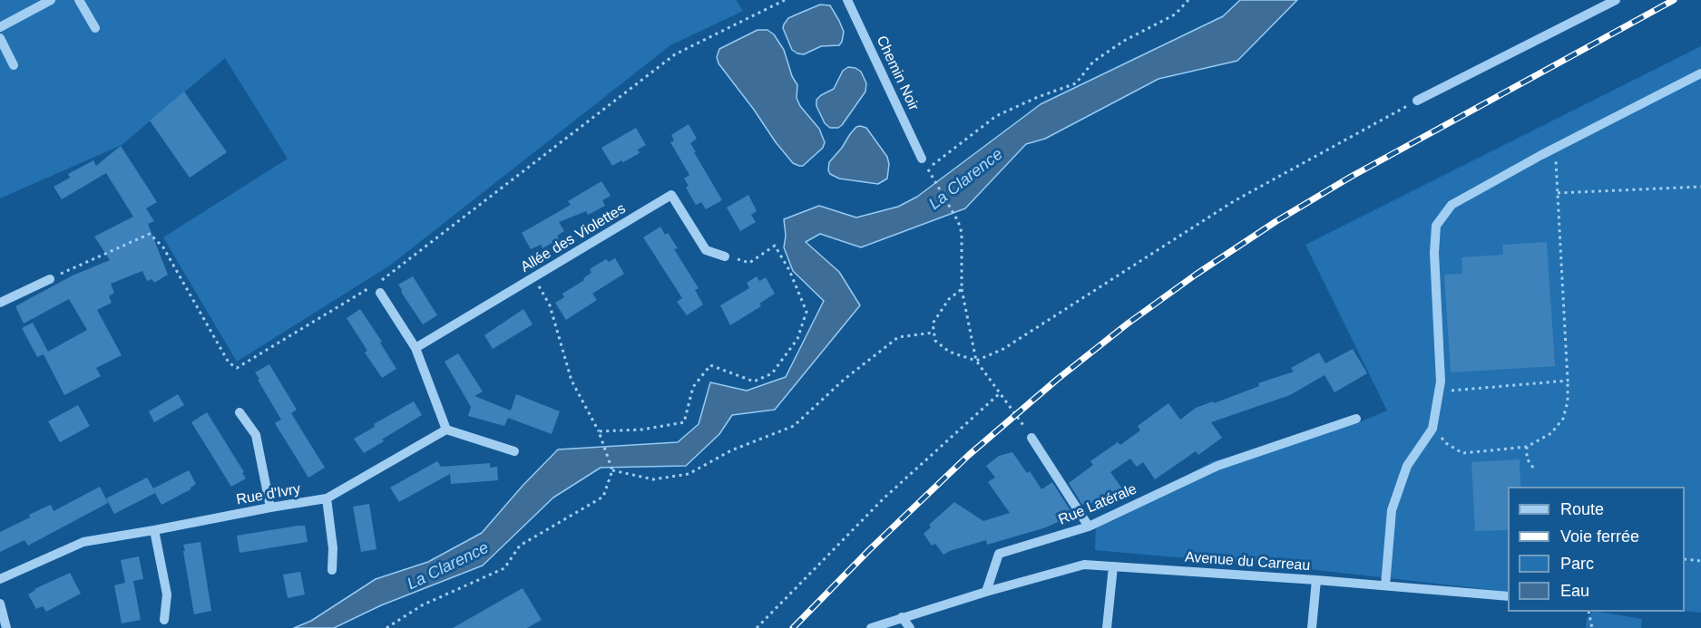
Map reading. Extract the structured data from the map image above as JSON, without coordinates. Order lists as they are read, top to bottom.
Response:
{
  "streets": {
    "street": [
      "Chemin Noir",
      "Allée des Violettes",
      "Rue d'Ivry",
      "Rue Latérale",
      "Avenue du Carreau"
    ]
  },
  "crossings": [
    ["Rue Latérale", "Avenue du Carreau"]
  ],
  "water": ["La Clarence"],
  "legend": [
    "Route",
    "Voie ferrée",
    "Parc",
    "Eau"
  ]
}
